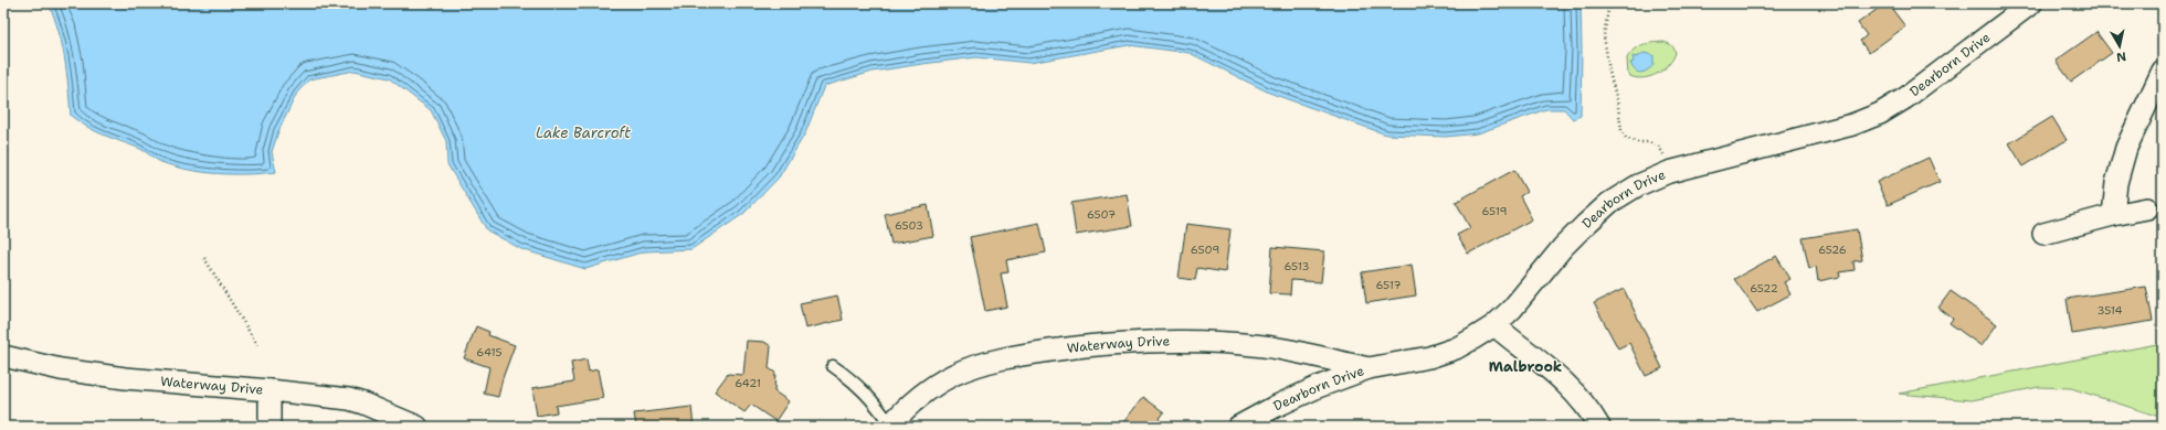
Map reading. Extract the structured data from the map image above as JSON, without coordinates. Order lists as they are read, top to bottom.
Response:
{
  "streets": {
    "street": ["Dearborn Drive", "Waterway Drive"]
  },
  "crossings": [
    ["Dearborn Drive", "Waterway Drive"]
  ],
  "districts": ["Malbrook"],
  "water": ["Lake Barcroft"],
  "house_numbers": [
    "6519",
    "6507",
    "6503",
    "6509",
    "6526",
    "6513",
    "6517",
    "6522",
    "3514",
    "6415",
    "6421"
  ],
  "north": "bottom"
}
